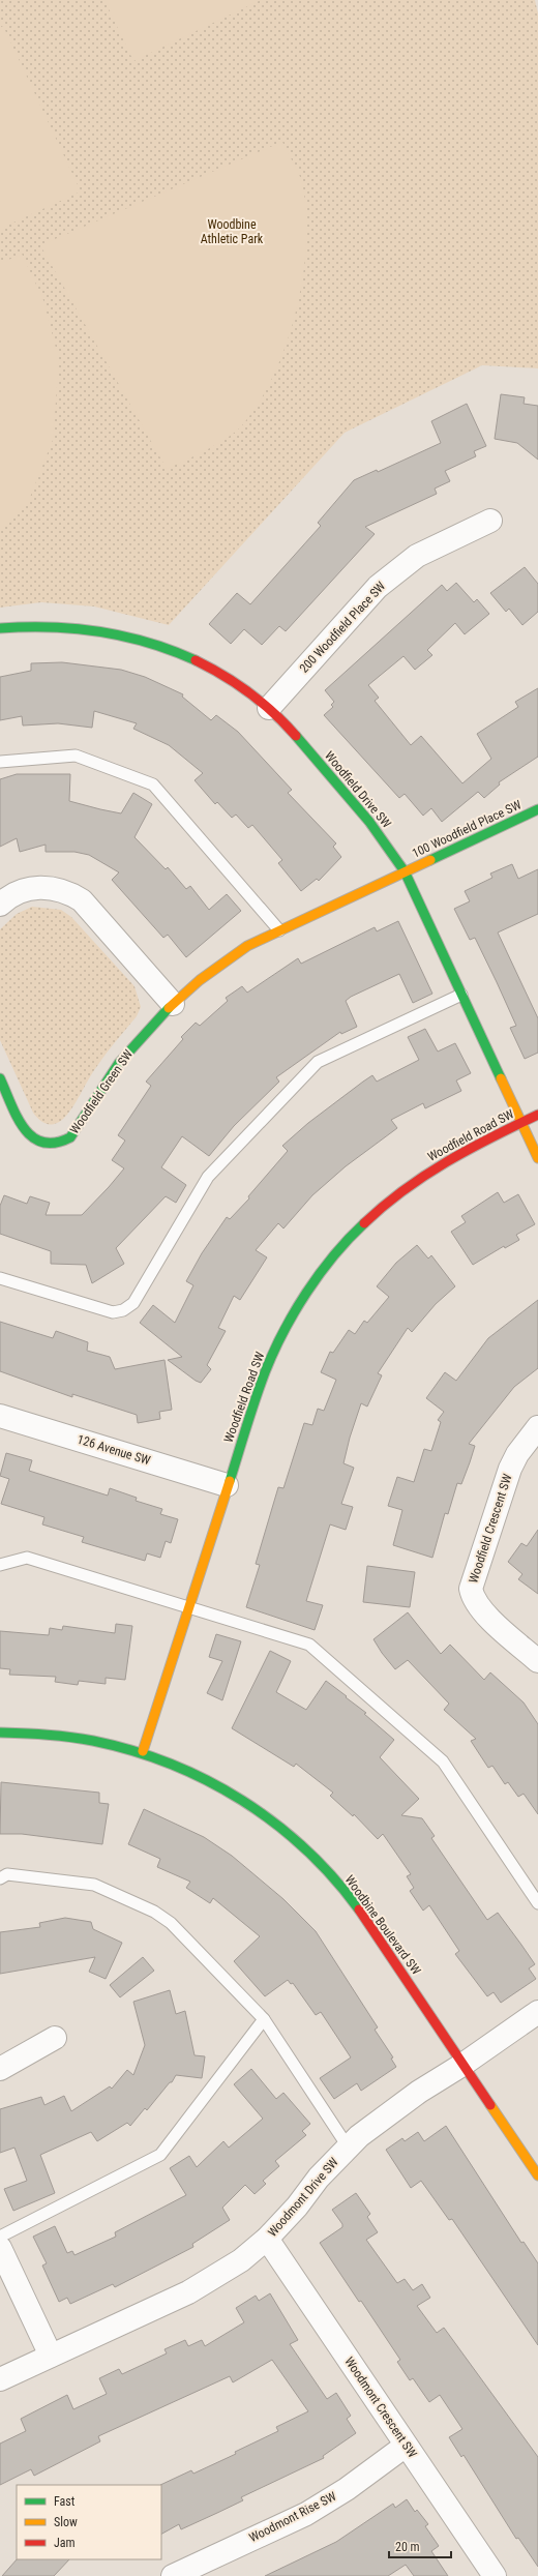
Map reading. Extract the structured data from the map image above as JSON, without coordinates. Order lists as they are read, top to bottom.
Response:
{
  "streets": {
    "street": [
      "200 Woodfield Place SW",
      "Woodfield Drive SW",
      "100 Woodfield Place SW",
      "Woodfield Green SW",
      "Woodfield Road SW",
      "126 Avenue SW",
      "Woodfield Crescent SW",
      "Woodbine Boulevard SW",
      "Woodmont Drive SW",
      "Woodmont Crescent SW",
      "Woodmont Rise SW"
    ]
  },
  "crossings": [
    ["200 Woodfield Place SW", "Woodfield Drive SW"],
    ["Woodfield Drive SW", "100 Woodfield Place SW"],
    ["Woodfield Drive SW", "Woodfield Green SW"],
    ["Woodfield Drive SW", "Woodfield Road SW"],
    ["100 Woodfield Place SW", "Woodfield Green SW"],
    ["Woodfield Road SW", "126 Avenue SW"],
    ["Woodfield Road SW", "Woodbine Boulevard SW"],
    ["Woodbine Boulevard SW", "Woodmont Drive SW"],
    ["Woodmont Drive SW", "Woodmont Crescent SW"],
    ["Woodmont Crescent SW", "Woodmont Rise SW"]
  ],
  "parks": ["Woodbine Athletic Park"],
  "legend": ["Fast", "Slow", "Jam"],
  "scale_bar": "20 m"
}
